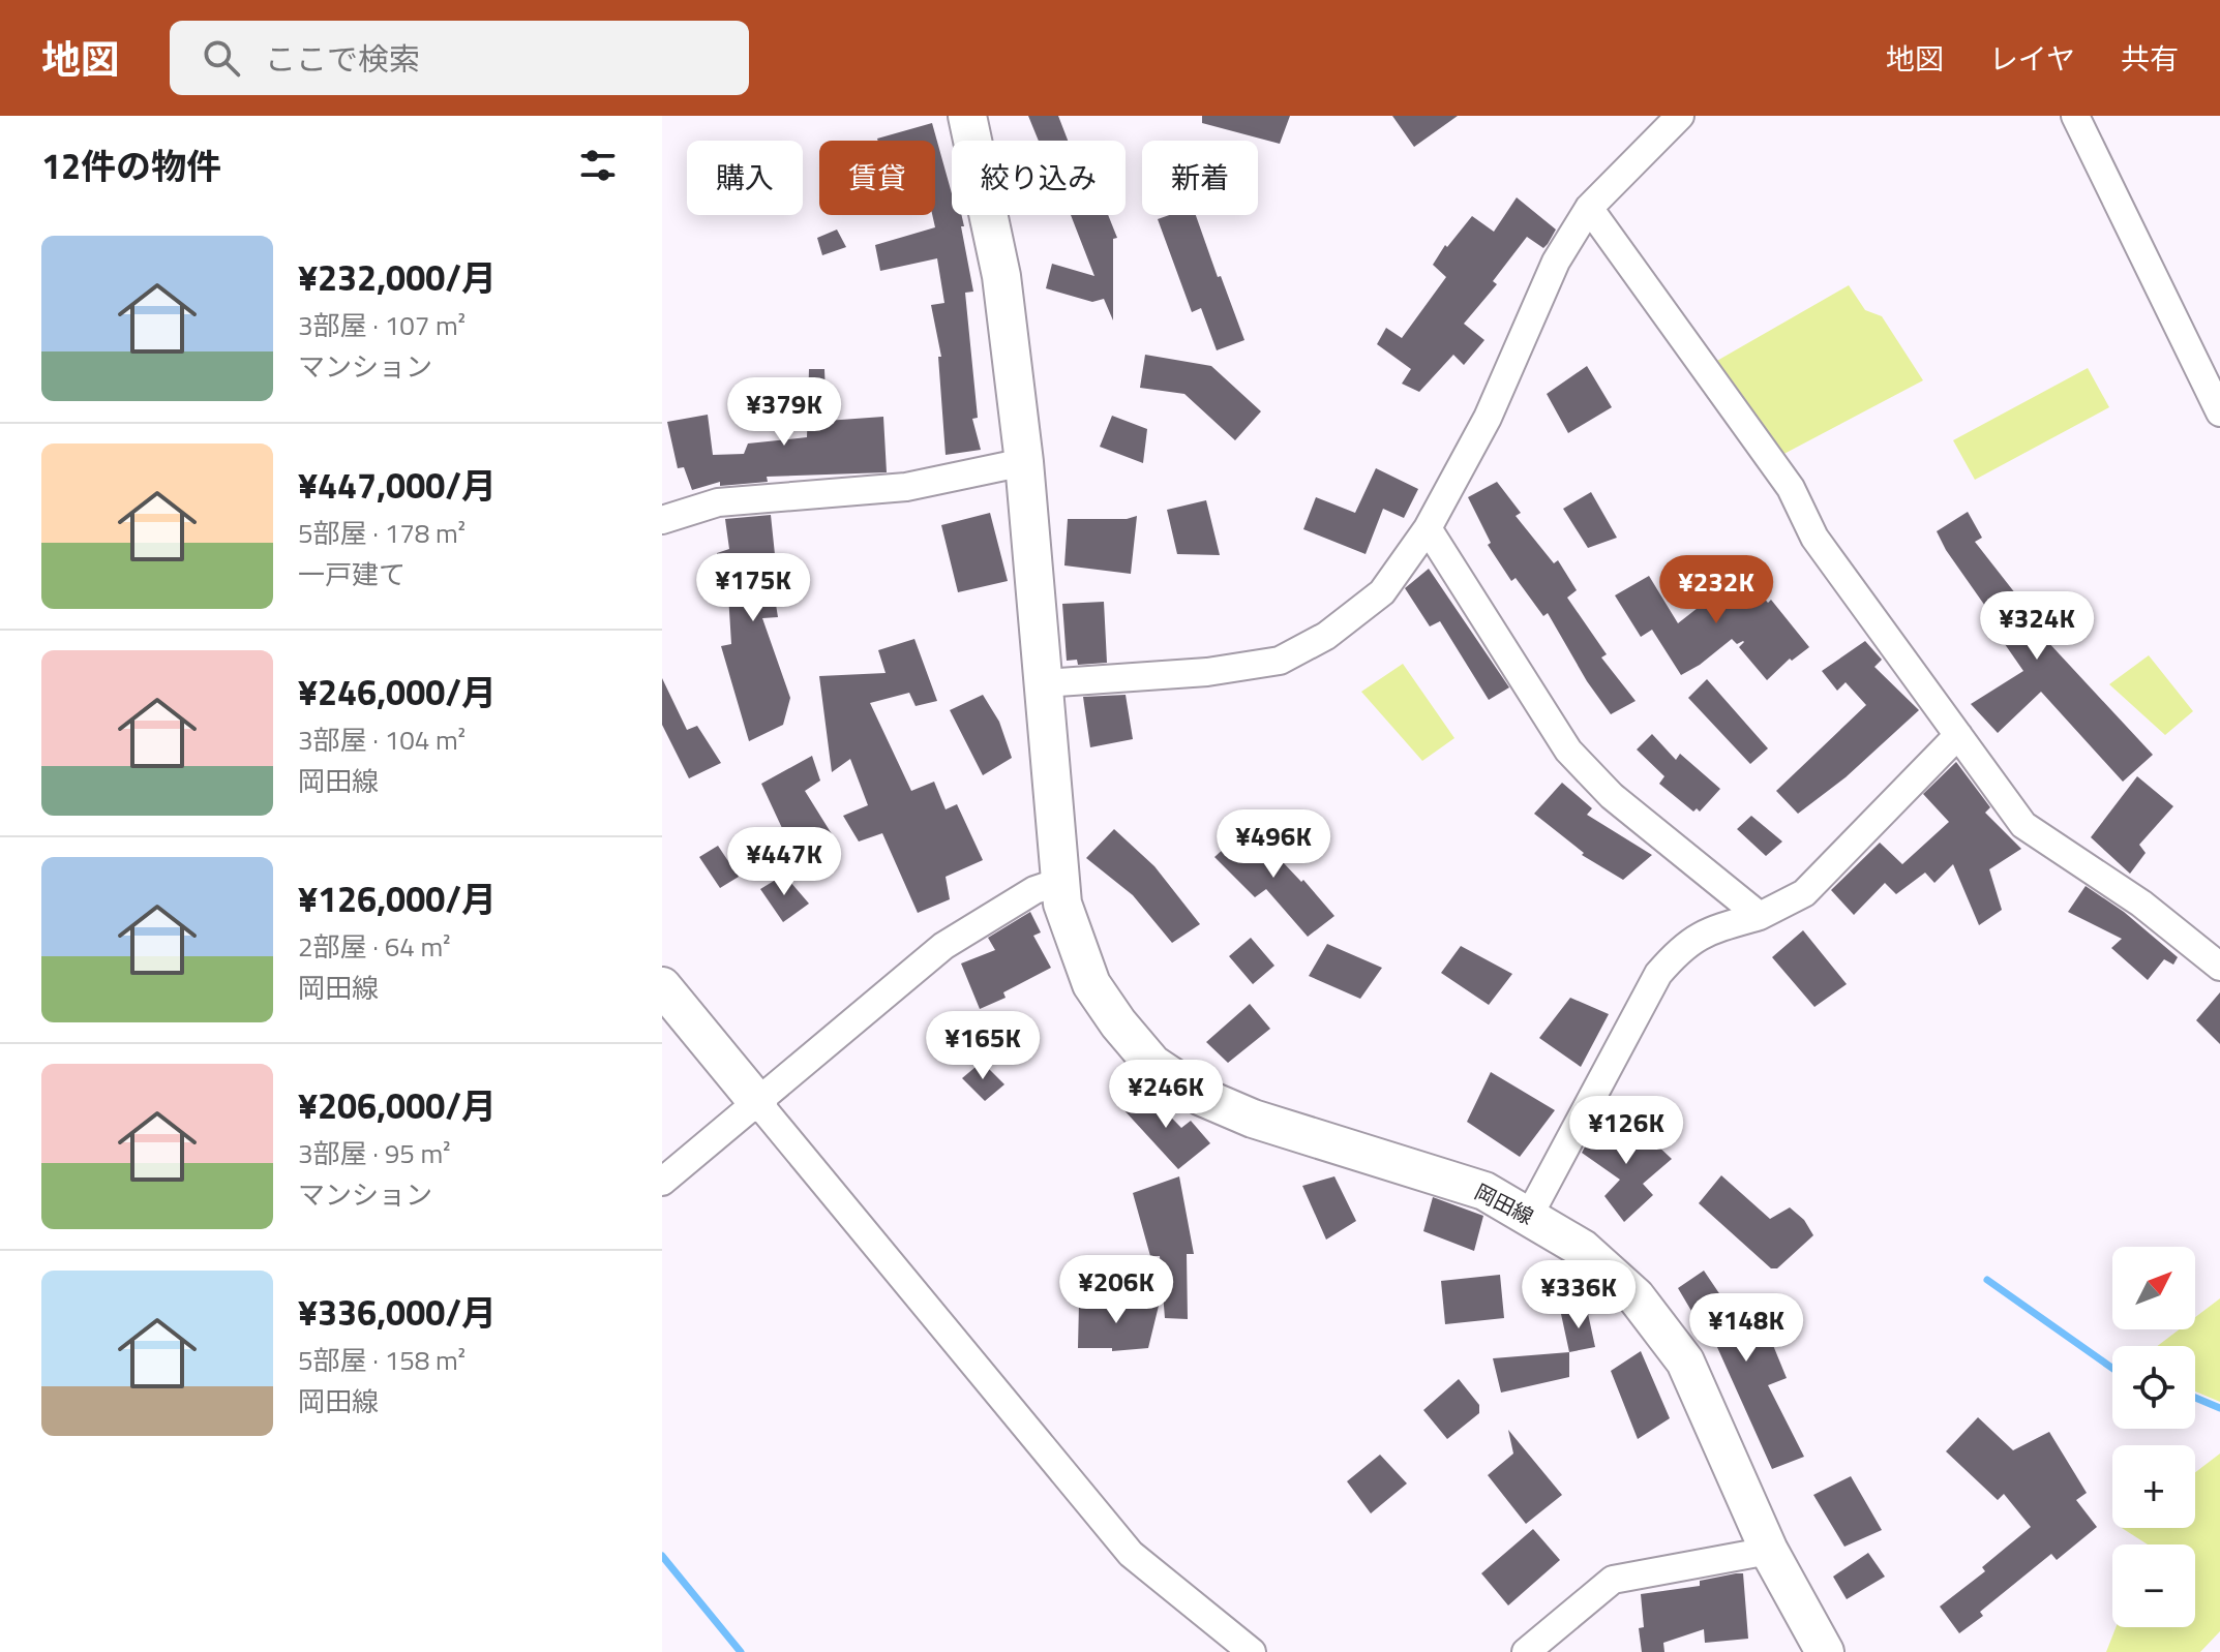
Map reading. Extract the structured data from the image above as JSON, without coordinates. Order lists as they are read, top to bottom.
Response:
{
  "streets": {
    "street": ["岡田線"]
  },
  "north": "top right",
  "page": {
    "header": "地図",
    "search": "ここで検索",
    "nav": ["地図", "レイヤ", "共有"],
    "heading": "12件の物件",
    "chip": [
      "購入",
      "賃貸",
      "絞り込み",
      "新着"
    ],
    "list": [
      {
        "name": "¥232,000/月",
        "note": "3部屋 · 107 m² · マンション"
      },
      {
        "name": "¥447,000/月",
        "note": "5部屋 · 178 m² · 一戸建て"
      },
      {
        "name": "¥246,000/月",
        "note": "3部屋 · 104 m² · 岡田線"
      },
      {
        "name": "¥126,000/月",
        "note": "2部屋 · 64 m² · 岡田線"
      },
      {
        "name": "¥206,000/月",
        "note": "3部屋 · 95 m² · マンション"
      },
      {
        "name": "¥336,000/月",
        "note": "5部屋 · 158 m² · 岡田線"
      }
    ],
    "price": [
      "¥379K",
      "¥175K",
      "¥232K",
      "¥324K",
      "¥496K",
      "¥447K",
      "¥165K",
      "¥246K",
      "¥126K",
      "¥206K",
      "¥336K",
      "¥148K"
    ],
    "map_buttons": ["+", "−"]
  }
}
